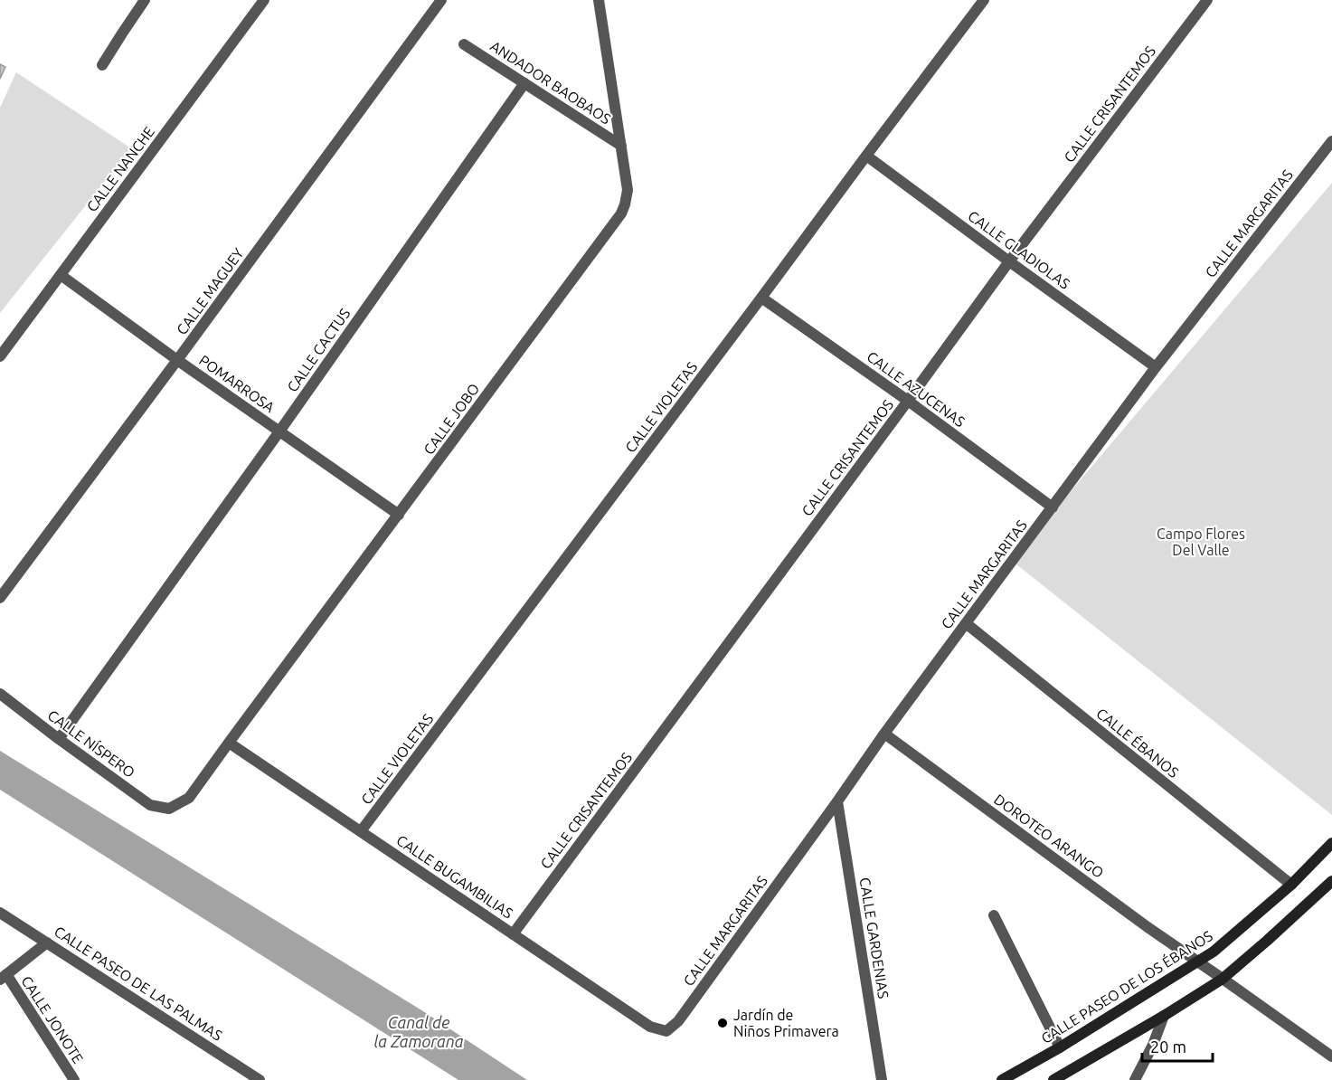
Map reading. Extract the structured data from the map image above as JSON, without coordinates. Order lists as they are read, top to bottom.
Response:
{
  "streets": {
    "main road": ["CALLE PASEO DE LOS ÉBANOS"],
    "street": [
      "ANDADOR BAOBAOS",
      "CALLE CRISANTEMOS",
      "CALLE NANCHE",
      "CALLE MARGARITAS",
      "CALLE GLADIOLAS",
      "CALLE MAGUEY",
      "CALLE CACTUS",
      "POMARROSA",
      "CALLE AZUCENAS",
      "CALLE VIOLETAS",
      "CALLE JOBO",
      "CALLE ÉBANOS",
      "CALLE NÍSPERO",
      "DOROTEO ARANGO",
      "CALLE BUGAMBILIAS",
      "CALLE GARDENIAS",
      "CALLE PASEO DE LAS PALMAS",
      "CALLE JONOTE"
    ]
  },
  "crossings": [
    ["ANDADOR BAOBAOS", "CALLE CACTUS"],
    ["ANDADOR BAOBAOS", "CALLE JOBO"],
    ["CALLE CRISANTEMOS", "CALLE GLADIOLAS"],
    ["CALLE CRISANTEMOS", "CALLE AZUCENAS"],
    ["CALLE CRISANTEMOS", "CALLE BUGAMBILIAS"],
    ["CALLE NANCHE", "POMARROSA"],
    ["CALLE MARGARITAS", "CALLE GLADIOLAS"],
    ["CALLE MARGARITAS", "CALLE AZUCENAS"],
    ["CALLE MARGARITAS", "CALLE ÉBANOS"],
    ["CALLE MARGARITAS", "DOROTEO ARANGO"],
    ["CALLE MARGARITAS", "CALLE BUGAMBILIAS"],
    ["CALLE MARGARITAS", "CALLE GARDENIAS"],
    ["CALLE GLADIOLAS", "CALLE VIOLETAS"],
    ["CALLE MAGUEY", "POMARROSA"],
    ["CALLE CACTUS", "POMARROSA"],
    ["CALLE CACTUS", "CALLE NÍSPERO"],
    ["POMARROSA", "CALLE JOBO"],
    ["CALLE AZUCENAS", "CALLE VIOLETAS"],
    ["CALLE VIOLETAS", "CALLE BUGAMBILIAS"],
    ["CALLE JOBO", "CALLE NÍSPERO"],
    ["CALLE JOBO", "CALLE BUGAMBILIAS"],
    ["CALLE ÉBANOS", "CALLE PASEO DE LOS ÉBANOS"],
    ["DOROTEO ARANGO", "CALLE PASEO DE LOS ÉBANOS"]
  ],
  "water": ["Canal de la Zamorana"],
  "parks": ["Campo Flores Del Valle"],
  "places": ["Jardín de Niños Primavera"],
  "scale_bar": "20 m"
}
